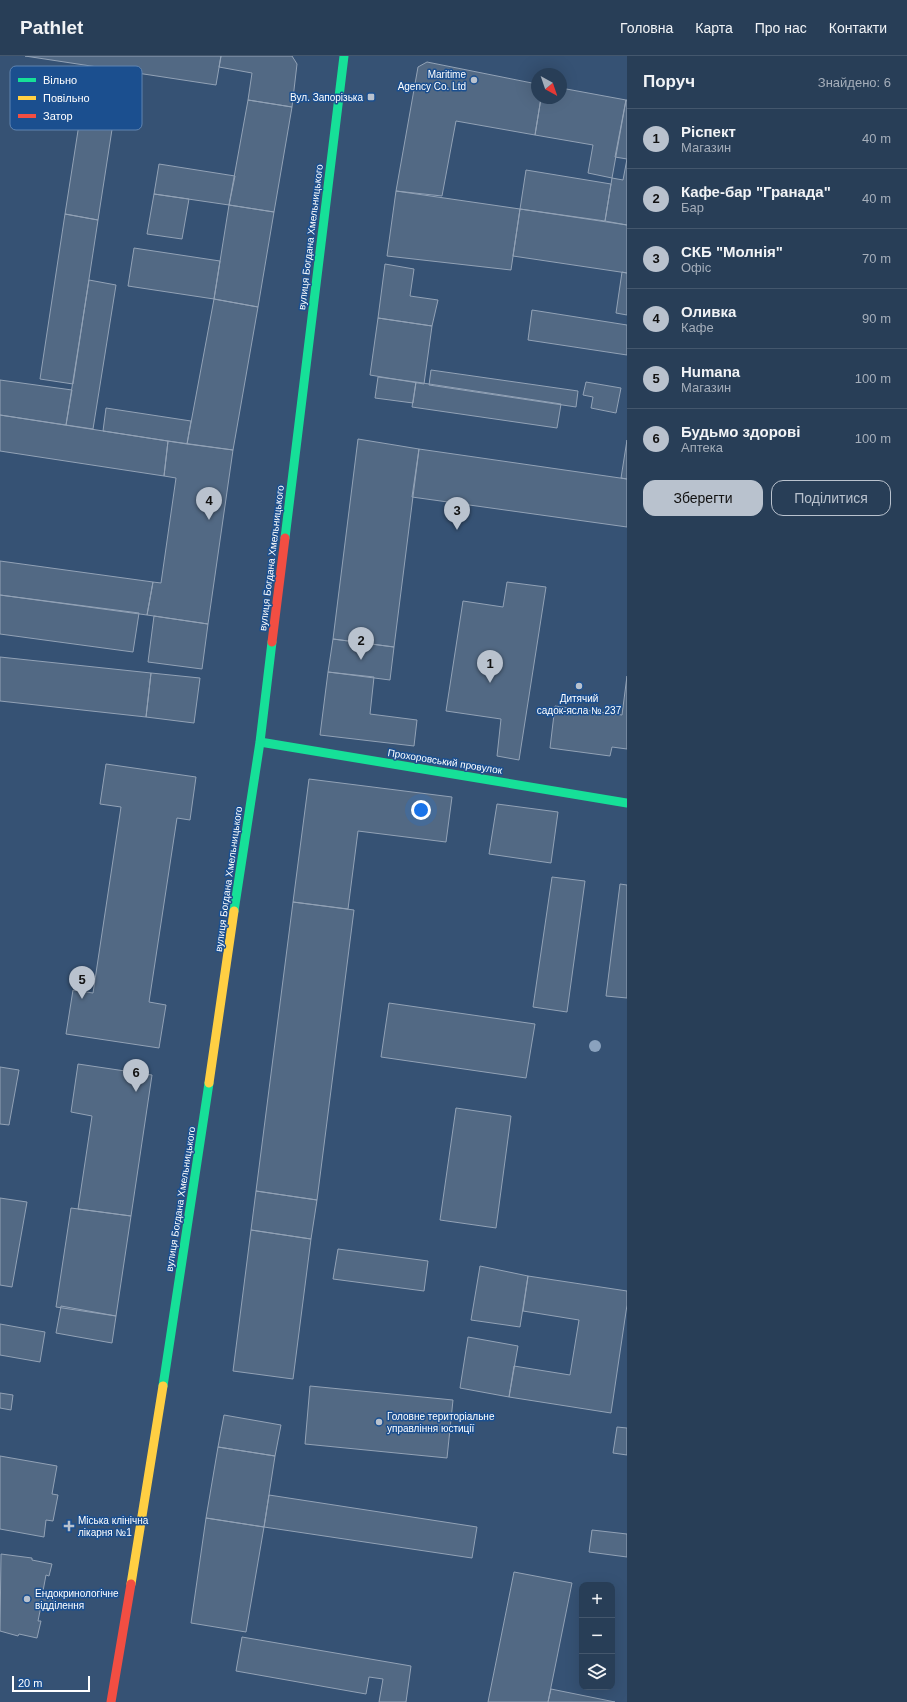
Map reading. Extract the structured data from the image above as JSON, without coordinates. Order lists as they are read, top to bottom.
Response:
{
  "streets": {
    "main road": ["вулиця Богдана Хмельницького", "Прохоровський провулок"]
  },
  "crossings": [
    ["вулиця Богдана Хмельницького", "Прохоровський провулок"]
  ],
  "places": {
    "other": [
      "Maritime Agency Co. Ltd",
      "Дитячий садок-ясла № 237",
      "Головне територіальне управління юстиції",
      "Ендокринологічне відділення"
    ],
    "transit": ["Вул. Запорізька"],
    "health": ["Міська клінічна лікарня №1"]
  },
  "legend": ["Вільно", "Повільно", "Затор"],
  "scale_bar": "20 m",
  "north": "bottom right",
  "page": {
    "header": "Pathlet",
    "nav": [
      "Головна",
      "Карта",
      "Про нас",
      "Контакти"
    ],
    "heading": ["Поруч", "Знайдено: 6"],
    "list": [
      {
        "mark": "1",
        "name": "Ріспект",
        "note": "Магазин",
        "value": "40 m"
      },
      {
        "mark": "2",
        "name": "Кафе-бар \"Гранада\"",
        "note": "Бар",
        "value": "40 m"
      },
      {
        "mark": "3",
        "name": "СКБ \"Молнія\"",
        "note": "Офіс",
        "value": "70 m"
      },
      {
        "mark": "4",
        "name": "Оливка",
        "note": "Кафе",
        "value": "90 m"
      },
      {
        "mark": "5",
        "name": "Humana",
        "note": "Магазин",
        "value": "100 m"
      },
      {
        "mark": "6",
        "name": "Будьмо здорові",
        "note": "Аптека",
        "value": "100 m"
      }
    ],
    "buttons": ["Зберегти", "Поділитися"],
    "pins": [
      "4",
      "3",
      "2",
      "1",
      "5",
      "6"
    ],
    "map_buttons": ["+", "−"],
    "scale": "20 m"
  }
}
